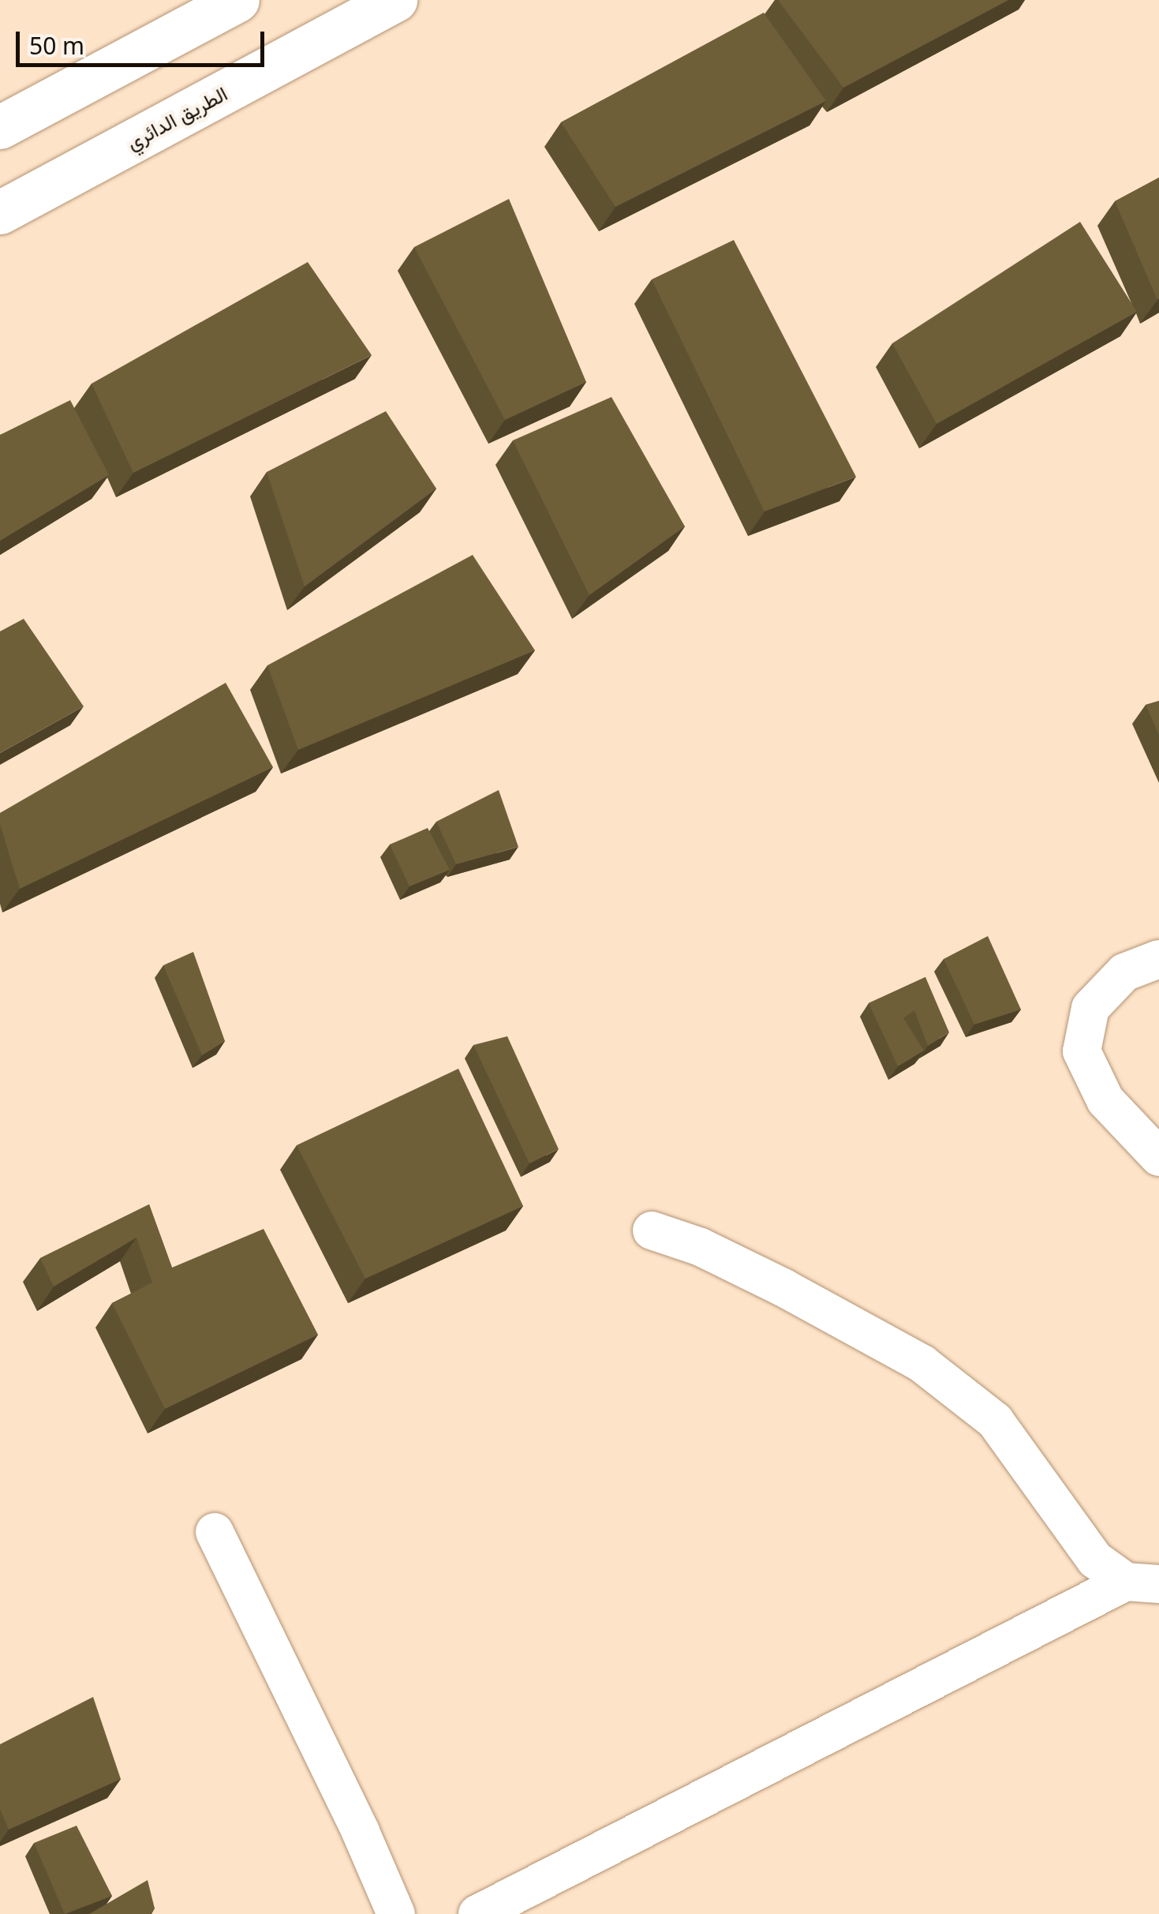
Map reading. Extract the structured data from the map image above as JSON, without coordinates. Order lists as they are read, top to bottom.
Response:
{
  "streets": {
    "highway": ["الطريق الدائري"]
  },
  "scale_bar": "50 m"
}
